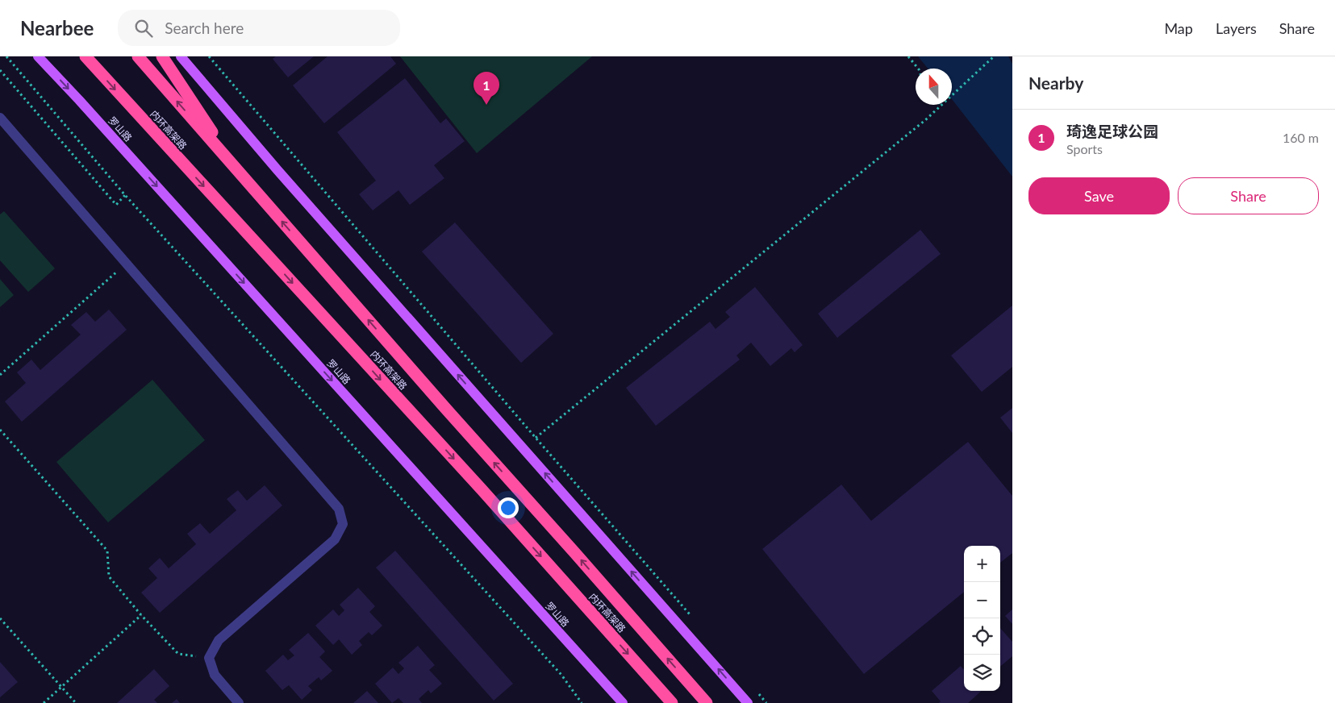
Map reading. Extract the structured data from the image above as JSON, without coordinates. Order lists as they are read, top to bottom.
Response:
{
  "streets": {
    "highway": ["内环高架路"],
    "main road": ["罗山路"]
  },
  "one_way": ["罗山路"],
  "north": "top",
  "page": {
    "header": "Nearbee",
    "search": "Search here",
    "nav": ["Map", "Layers", "Share"],
    "heading": "Nearby",
    "pins": "1",
    "list": [
      {
        "mark": "1",
        "name": "琦逸足球公园",
        "note": "Sports",
        "value": "160 m"
      }
    ],
    "buttons": ["Save", "Share"],
    "map_buttons": ["+", "−"]
  }
}
